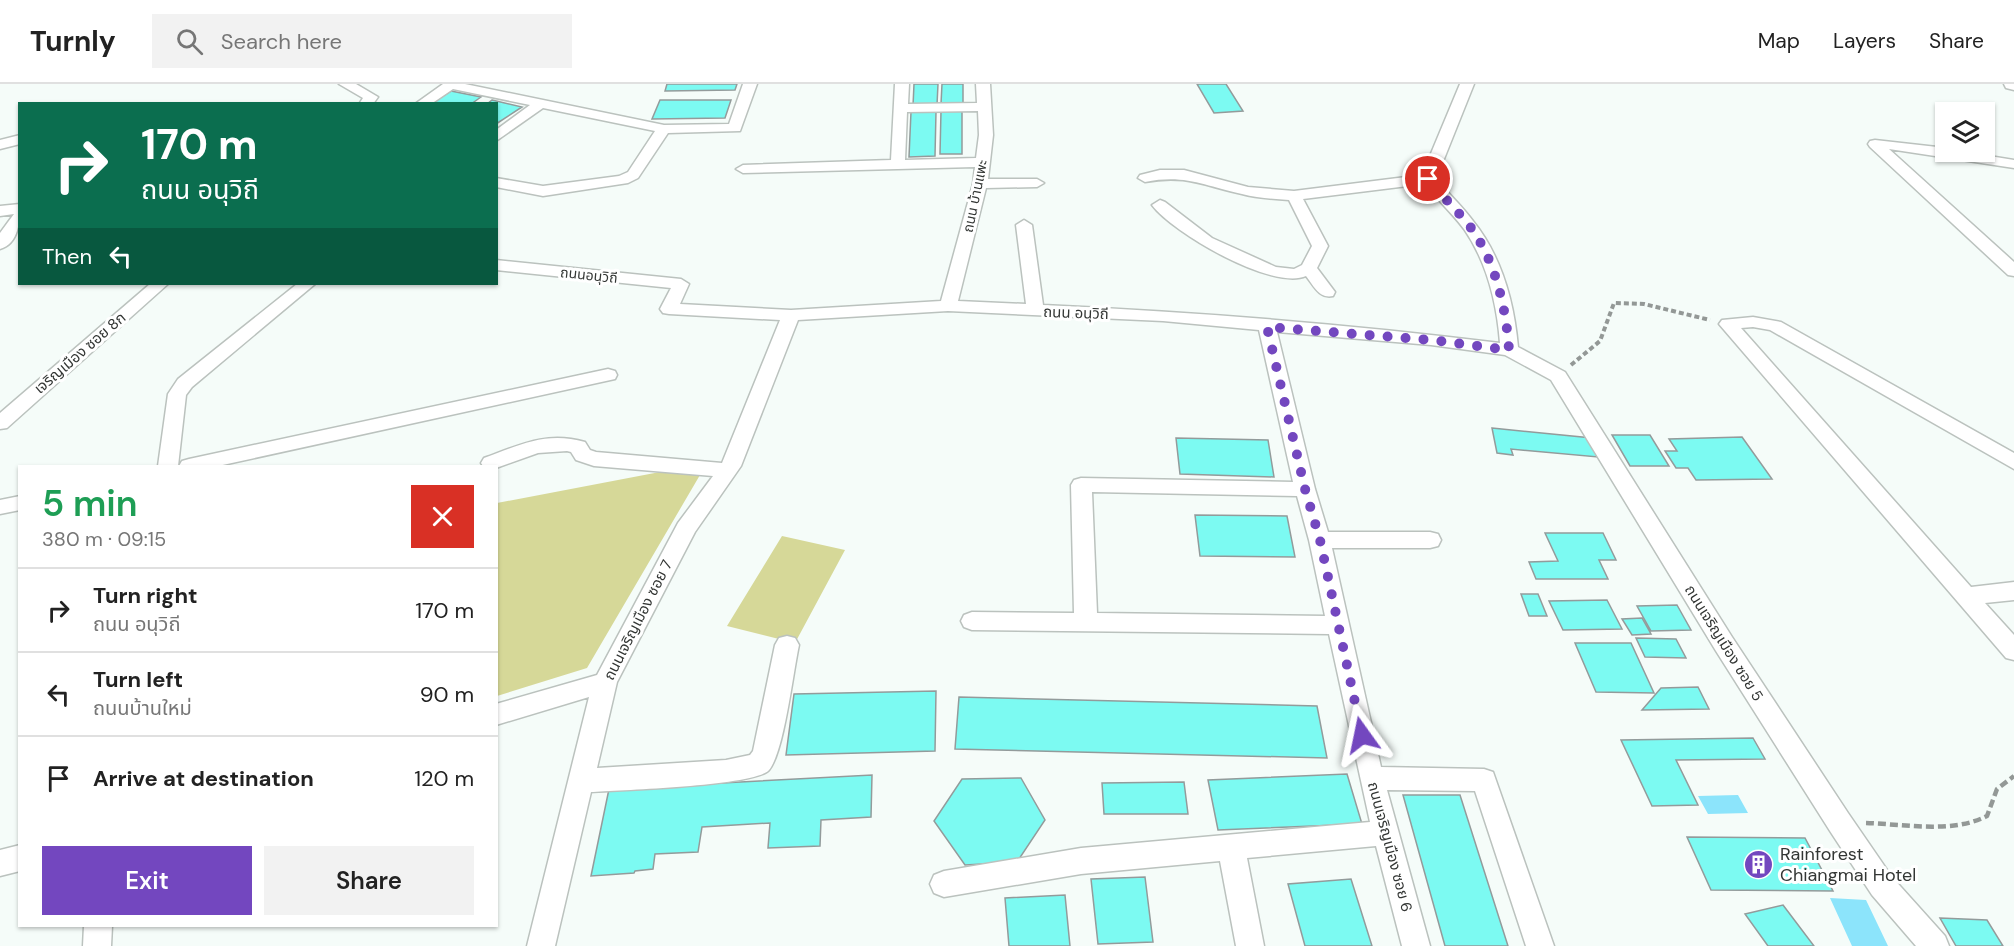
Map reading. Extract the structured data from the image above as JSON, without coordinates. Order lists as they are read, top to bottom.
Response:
{
  "streets": {
    "street": [
      "ถนน บ้านแพะ",
      "ถนนอนุวิถี",
      "ถนน อนุวิถี",
      "เจริญเมือง ซอย 8ก",
      "ถนนเจริญเมือง ซอย 7",
      "ถนนเจริญเมือง ซอย 5",
      "ถนนเจริญเมือง ซอย 6"
    ]
  },
  "crossings": [
    ["ถนน บ้านแพะ", "ถนน อนุวิถี"],
    ["ถนนอนุวิถี", "ถนน อนุวิถี"],
    ["ถนน อนุวิถี", "ถนนเจริญเมือง ซอย 7"],
    ["ถนน อนุวิถี", "ถนนเจริญเมือง ซอย 6"]
  ],
  "places": {
    "building": ["Rainforest Chiangmai Hotel"]
  },
  "page": {
    "header": "Turnly",
    "search": "Search here",
    "nav": ["Map", "Layers", "Share"],
    "turn": ["170 m", "ถนน อนุวิถี"],
    "then": "Then",
    "heading": ["5 min", "380 m · 09:15"],
    "list": [
      {
        "name": "Turn right",
        "note": "ถนน อนุวิถี",
        "value": "170 m"
      },
      {
        "name": "Turn left",
        "note": "ถนนบ้านใหม่",
        "value": "90 m"
      },
      {
        "name": "Arrive at destination",
        "value": "120 m"
      }
    ],
    "buttons": ["Exit", "Share"]
  }
}
